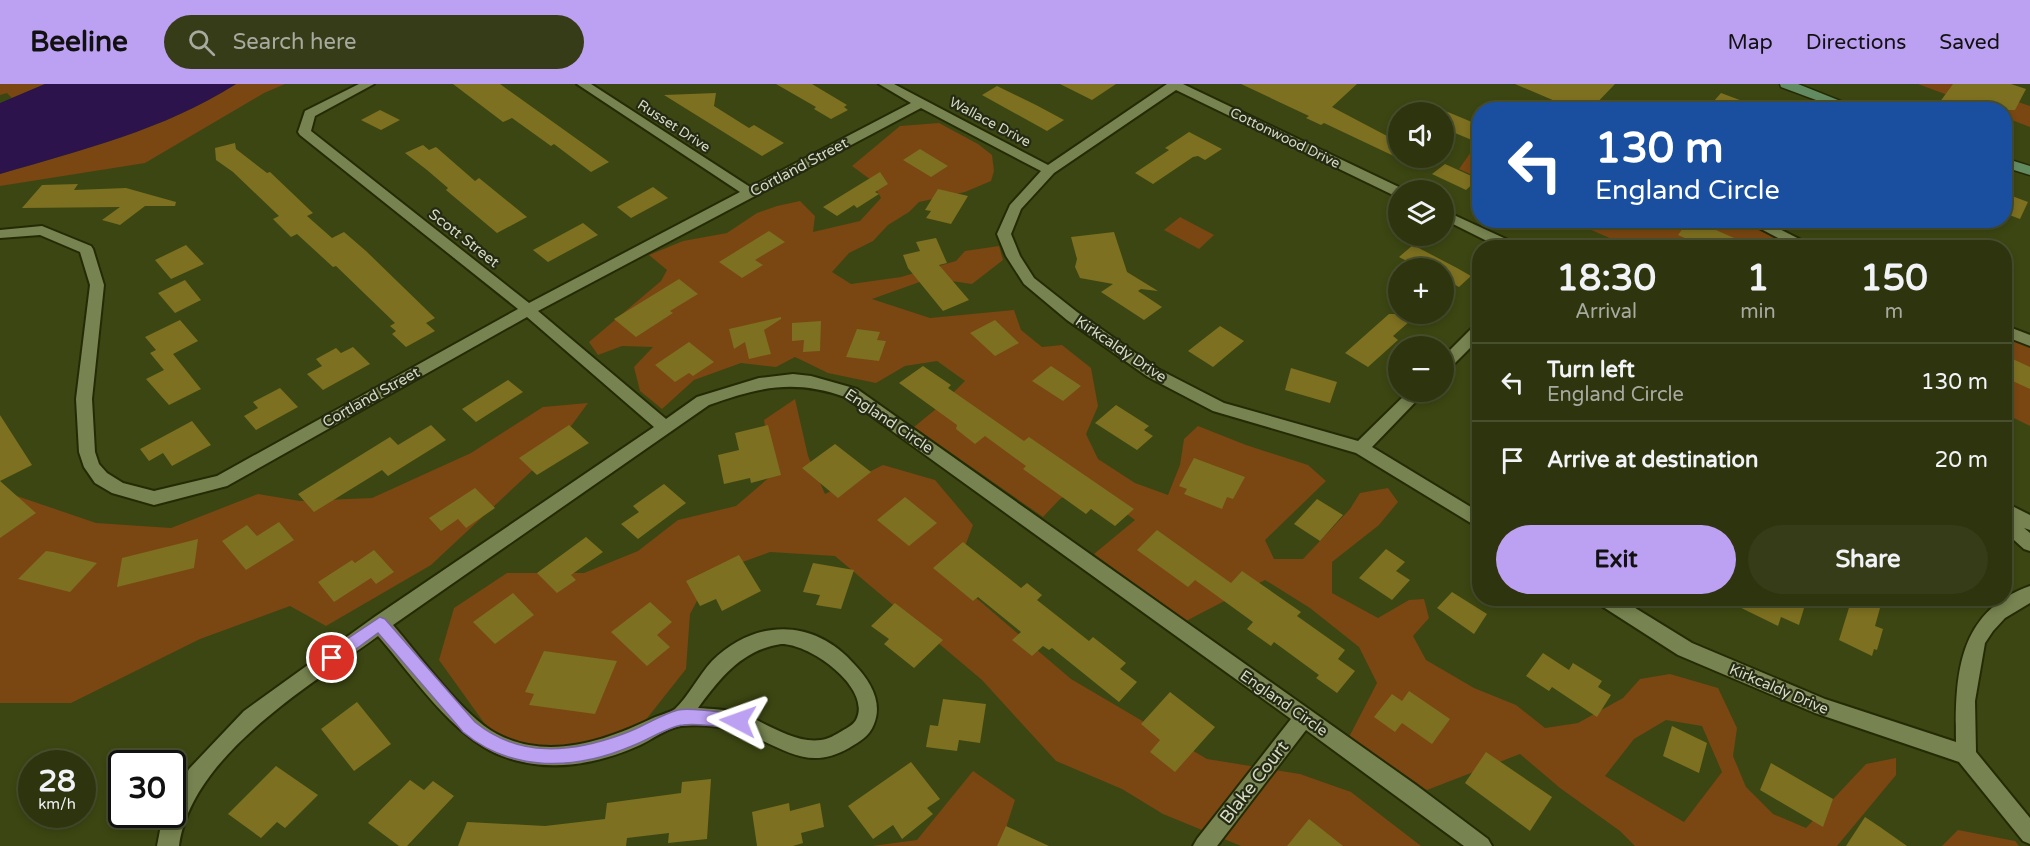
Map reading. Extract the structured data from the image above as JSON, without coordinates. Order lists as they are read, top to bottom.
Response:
{
  "streets": {
    "street": [
      "Wallace Drive",
      "Russet Drive",
      "Cottonwood Drive",
      "Cortland Street",
      "Scott Street",
      "Kirkcaldy Drive",
      "England Circle",
      "Blake Court"
    ]
  },
  "crossings": [
    ["Wallace Drive", "Cortland Street"],
    ["Wallace Drive", "Kirkcaldy Drive"],
    ["Russet Drive", "Cortland Street"],
    ["Cottonwood Drive", "Kirkcaldy Drive"],
    ["Cortland Street", "Scott Street"],
    ["Scott Street", "England Circle"],
    ["England Circle", "Blake Court"]
  ],
  "page": {
    "header": "Beeline",
    "search": "Search here",
    "nav": ["Map", "Directions", "Saved"],
    "map_buttons": ["+", "−"],
    "turn": ["130 m", "England Circle"],
    "eta": [
      "18:30",
      "Arrival",
      "1",
      "min",
      "150",
      "m"
    ],
    "list": [
      {
        "name": "Turn left",
        "note": "England Circle",
        "value": "130 m"
      },
      {
        "name": "Arrive at destination",
        "value": "20 m"
      }
    ],
    "buttons": ["Exit", "Share"],
    "speed": "28 km/h",
    "limit": "30"
  }
}
